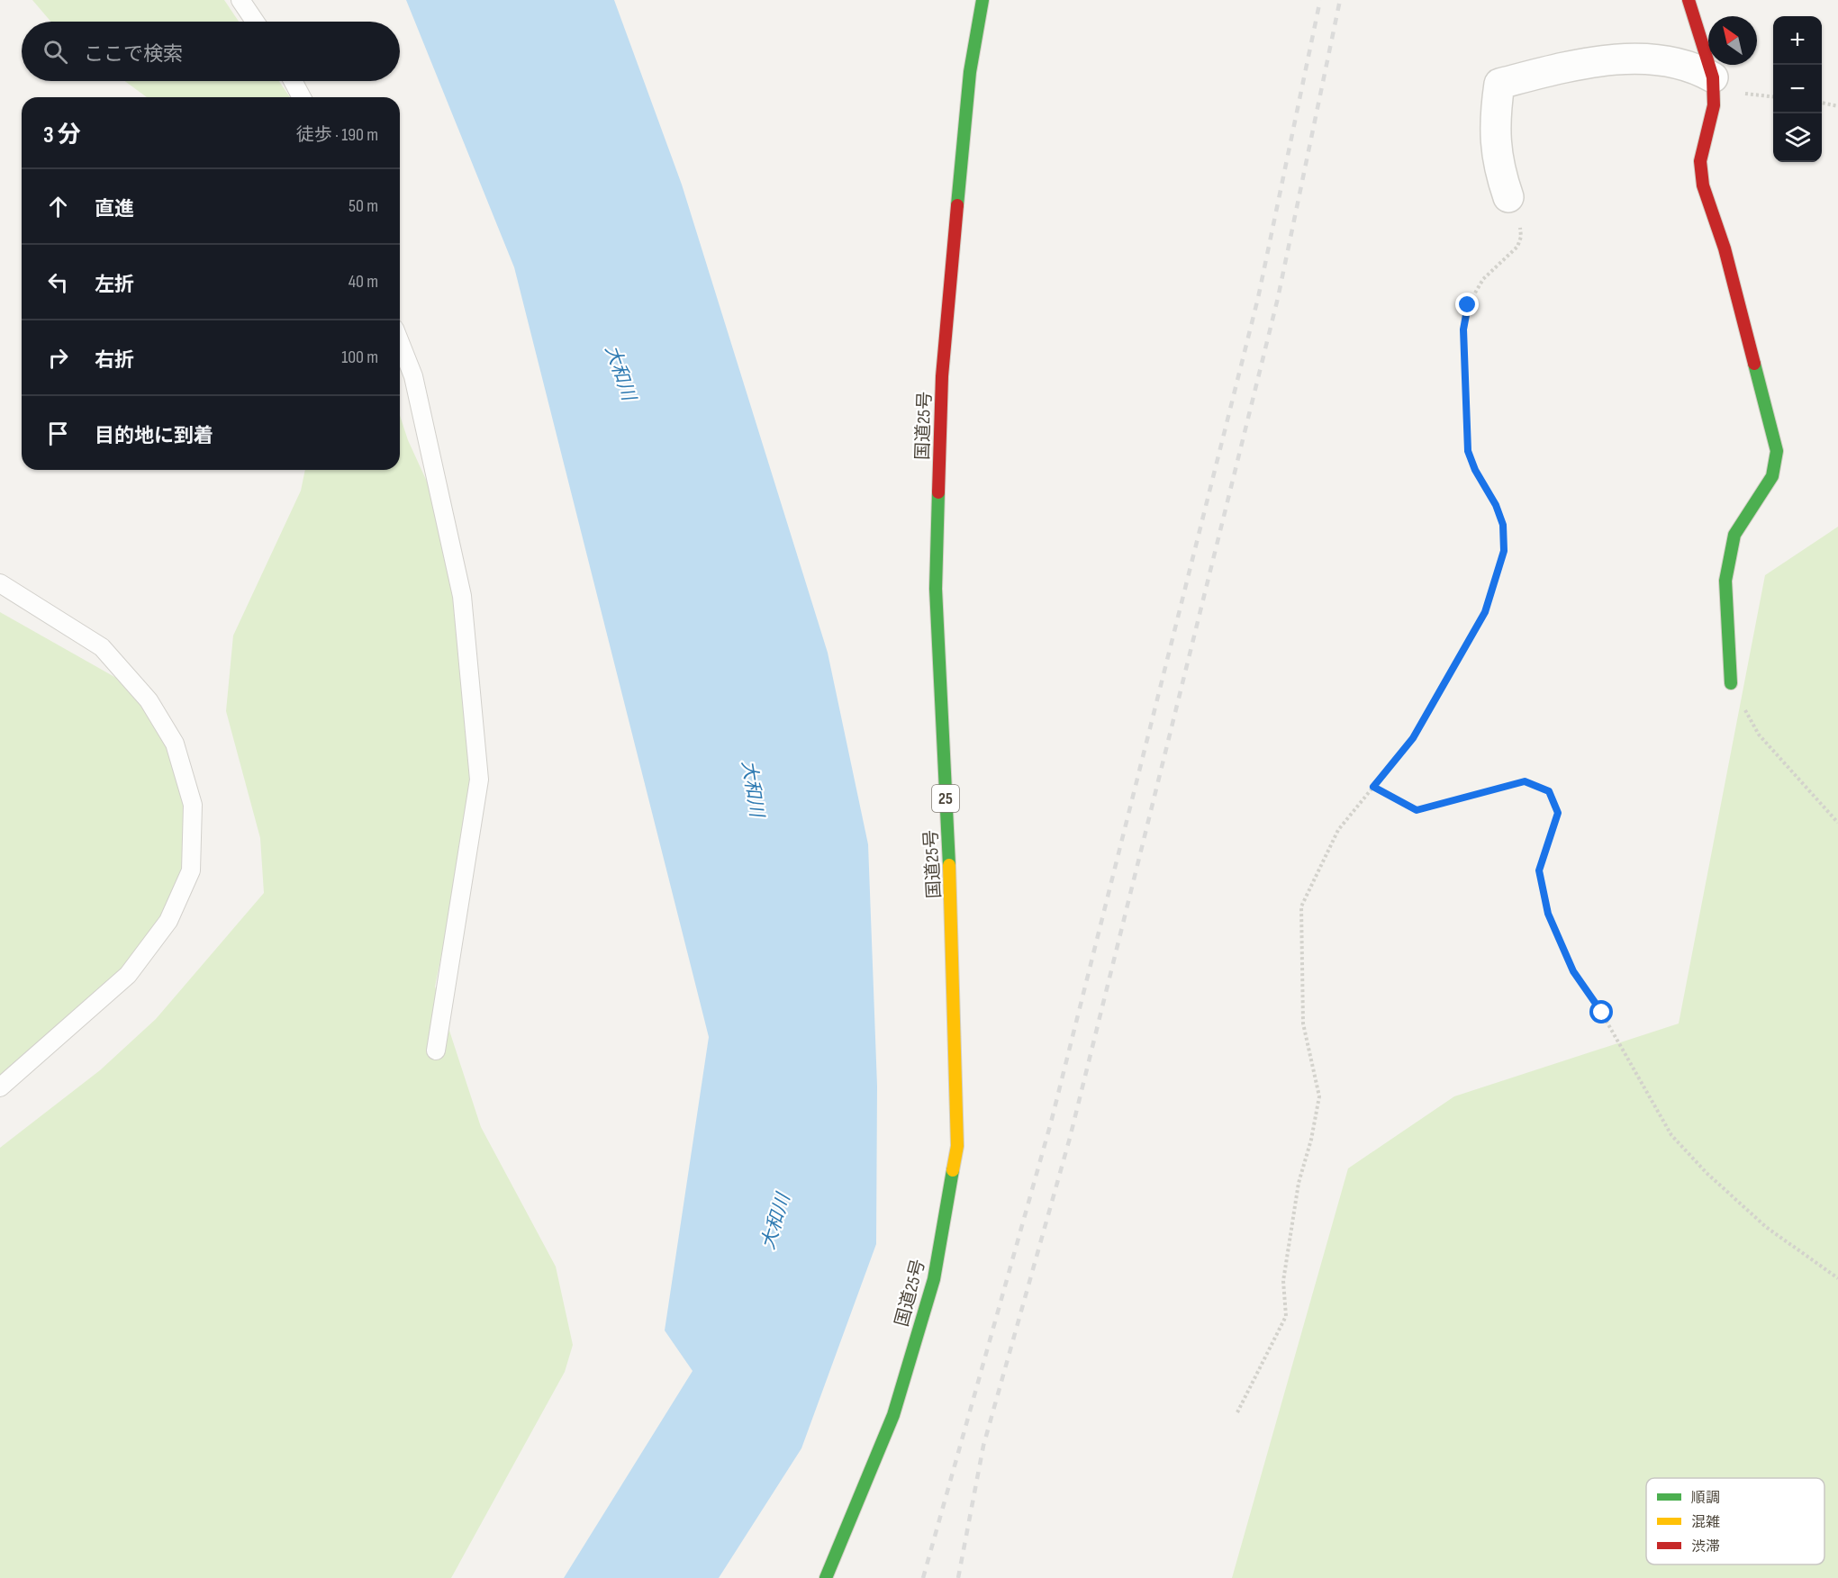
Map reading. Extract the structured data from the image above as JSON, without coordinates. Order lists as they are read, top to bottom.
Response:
{
  "streets": {
    "main road": ["国道25号", "25"]
  },
  "water": ["大和川"],
  "legend": ["順調", "混雑", "渋滞"],
  "north": "top left",
  "page": {
    "map_buttons": ["+", "−"],
    "search": "ここで検索",
    "heading": ["3 分", "徒歩 · 190 m"],
    "list": [
      ["直進", "50 m"],
      ["左折", "40 m"],
      ["右折", "100 m"],
      "目的地に到着"
    ]
  }
}
